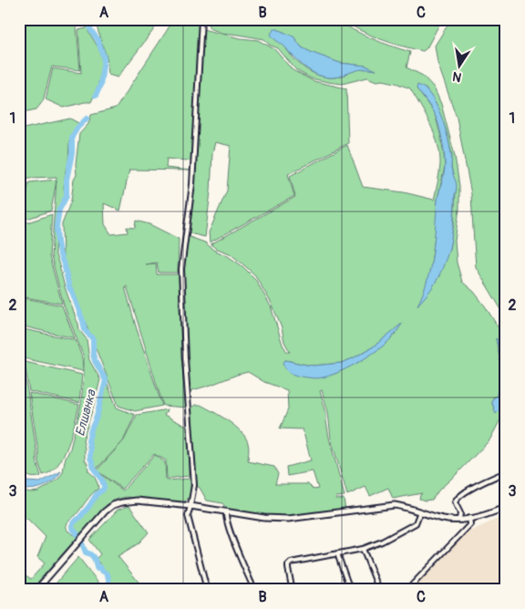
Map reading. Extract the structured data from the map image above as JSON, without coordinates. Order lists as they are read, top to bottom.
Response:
{
  "water": ["Елшанка"],
  "north": "bottom",
  "grid": {
    "columns": ["A", "B", "C"],
    "rows": ["1", "2", "3"]
  }
}
